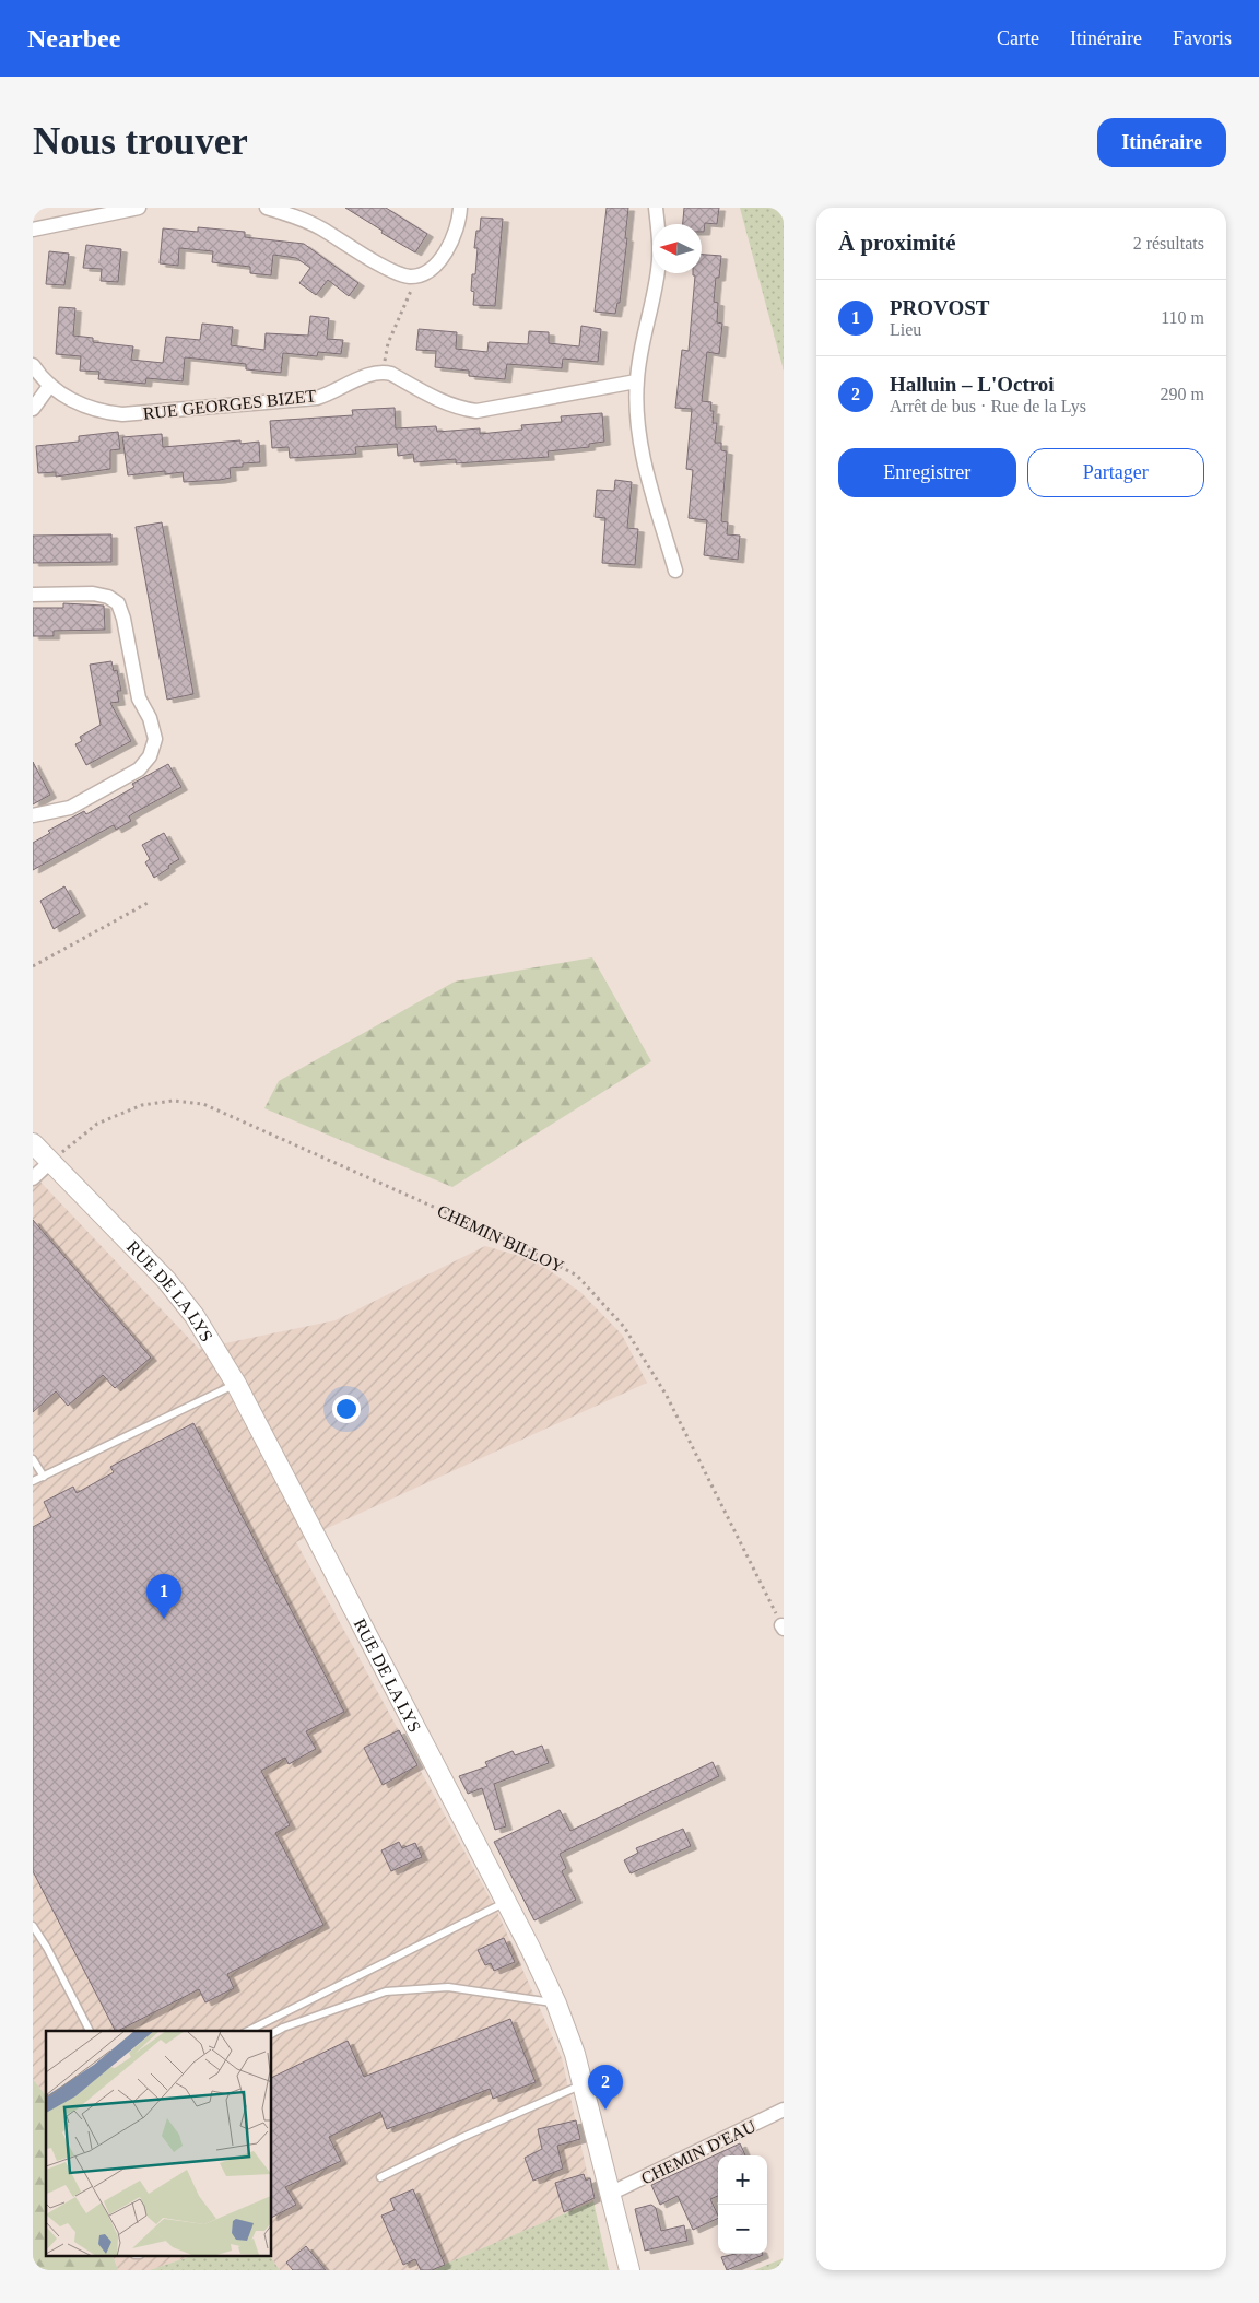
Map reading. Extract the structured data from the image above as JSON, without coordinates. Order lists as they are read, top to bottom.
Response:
{
  "streets": {
    "main road": ["RUE DE LA LYS"],
    "street": ["RUE GEORGES BIZET", "CHEMIN D'EAU"],
    "path": ["CHEMIN BILLOY"]
  },
  "crossings": [
    ["CHEMIN BILLOY", "RUE DE LA LYS"],
    ["RUE DE LA LYS", "CHEMIN D'EAU"]
  ],
  "north": "left",
  "page": {
    "header": "Nearbee",
    "nav": ["Carte", "Itinéraire", "Favoris"],
    "buttons": [
      "Itinéraire",
      ["Enregistrer", "Partager"]
    ],
    "title": "Nous trouver",
    "heading": ["À proximité", "2 résultats"],
    "list": [
      {
        "mark": "1",
        "name": "PROVOST",
        "note": "Lieu",
        "value": "110 m"
      },
      {
        "mark": "2",
        "name": "Halluin – L'Octroi",
        "note": "Arrêt de bus · Rue de la Lys",
        "value": "290 m"
      }
    ],
    "pins": ["1", "2"],
    "map_buttons": ["+", "−"]
  }
}
